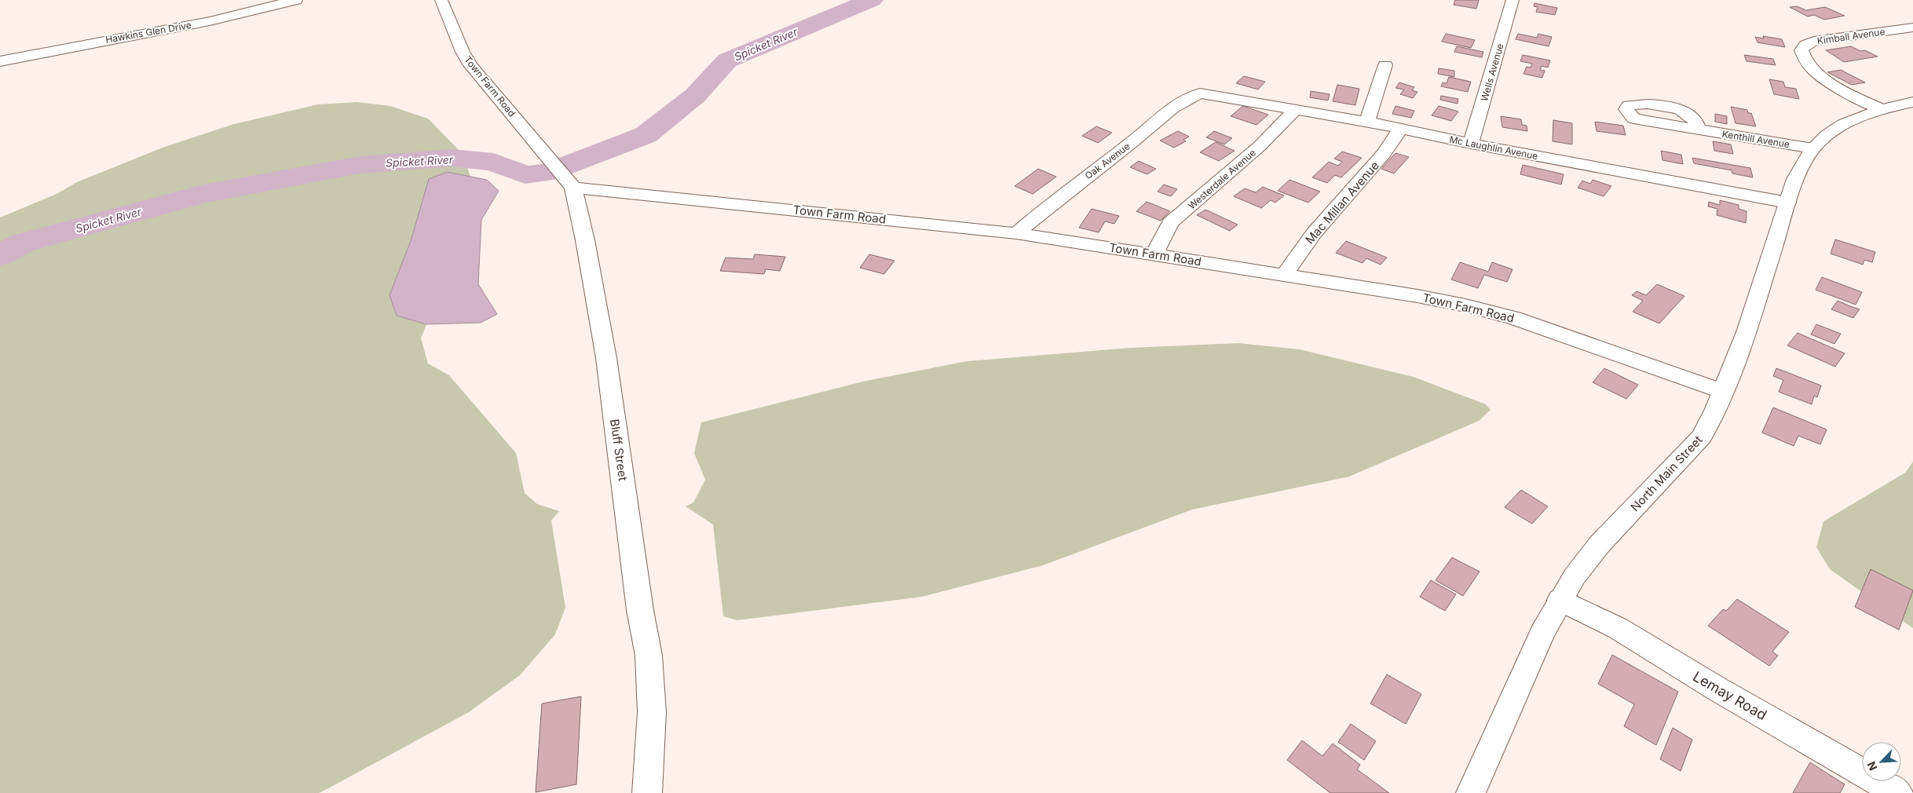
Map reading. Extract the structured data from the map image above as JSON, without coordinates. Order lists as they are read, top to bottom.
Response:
{
  "streets": {
    "street": [
      "Hawkins Glen Drive",
      "Kimball Avenue",
      "Wells Avenue",
      "Town Farm Road",
      "Kenthill Avenue",
      "Mc Laughlin Avenue",
      "Oak Avenue",
      "Westerdale Avenue",
      "Mac Millan Avenue",
      "Bluff Street",
      "North Main Street",
      "Lemay Road"
    ]
  },
  "crossings": [
    ["Kimball Avenue", "North Main Street"],
    ["Wells Avenue", "Mc Laughlin Avenue"],
    ["Town Farm Road", "Oak Avenue"],
    ["Town Farm Road", "Westerdale Avenue"],
    ["Town Farm Road", "Mac Millan Avenue"],
    ["Town Farm Road", "Bluff Street"],
    ["Town Farm Road", "North Main Street"],
    ["Kenthill Avenue", "North Main Street"],
    ["Mc Laughlin Avenue", "Oak Avenue"],
    ["Mc Laughlin Avenue", "Westerdale Avenue"],
    ["Mc Laughlin Avenue", "Mac Millan Avenue"],
    ["Mc Laughlin Avenue", "North Main Street"],
    ["North Main Street", "Lemay Road"]
  ],
  "water": ["Spicket River"],
  "north": "bottom left"
}
